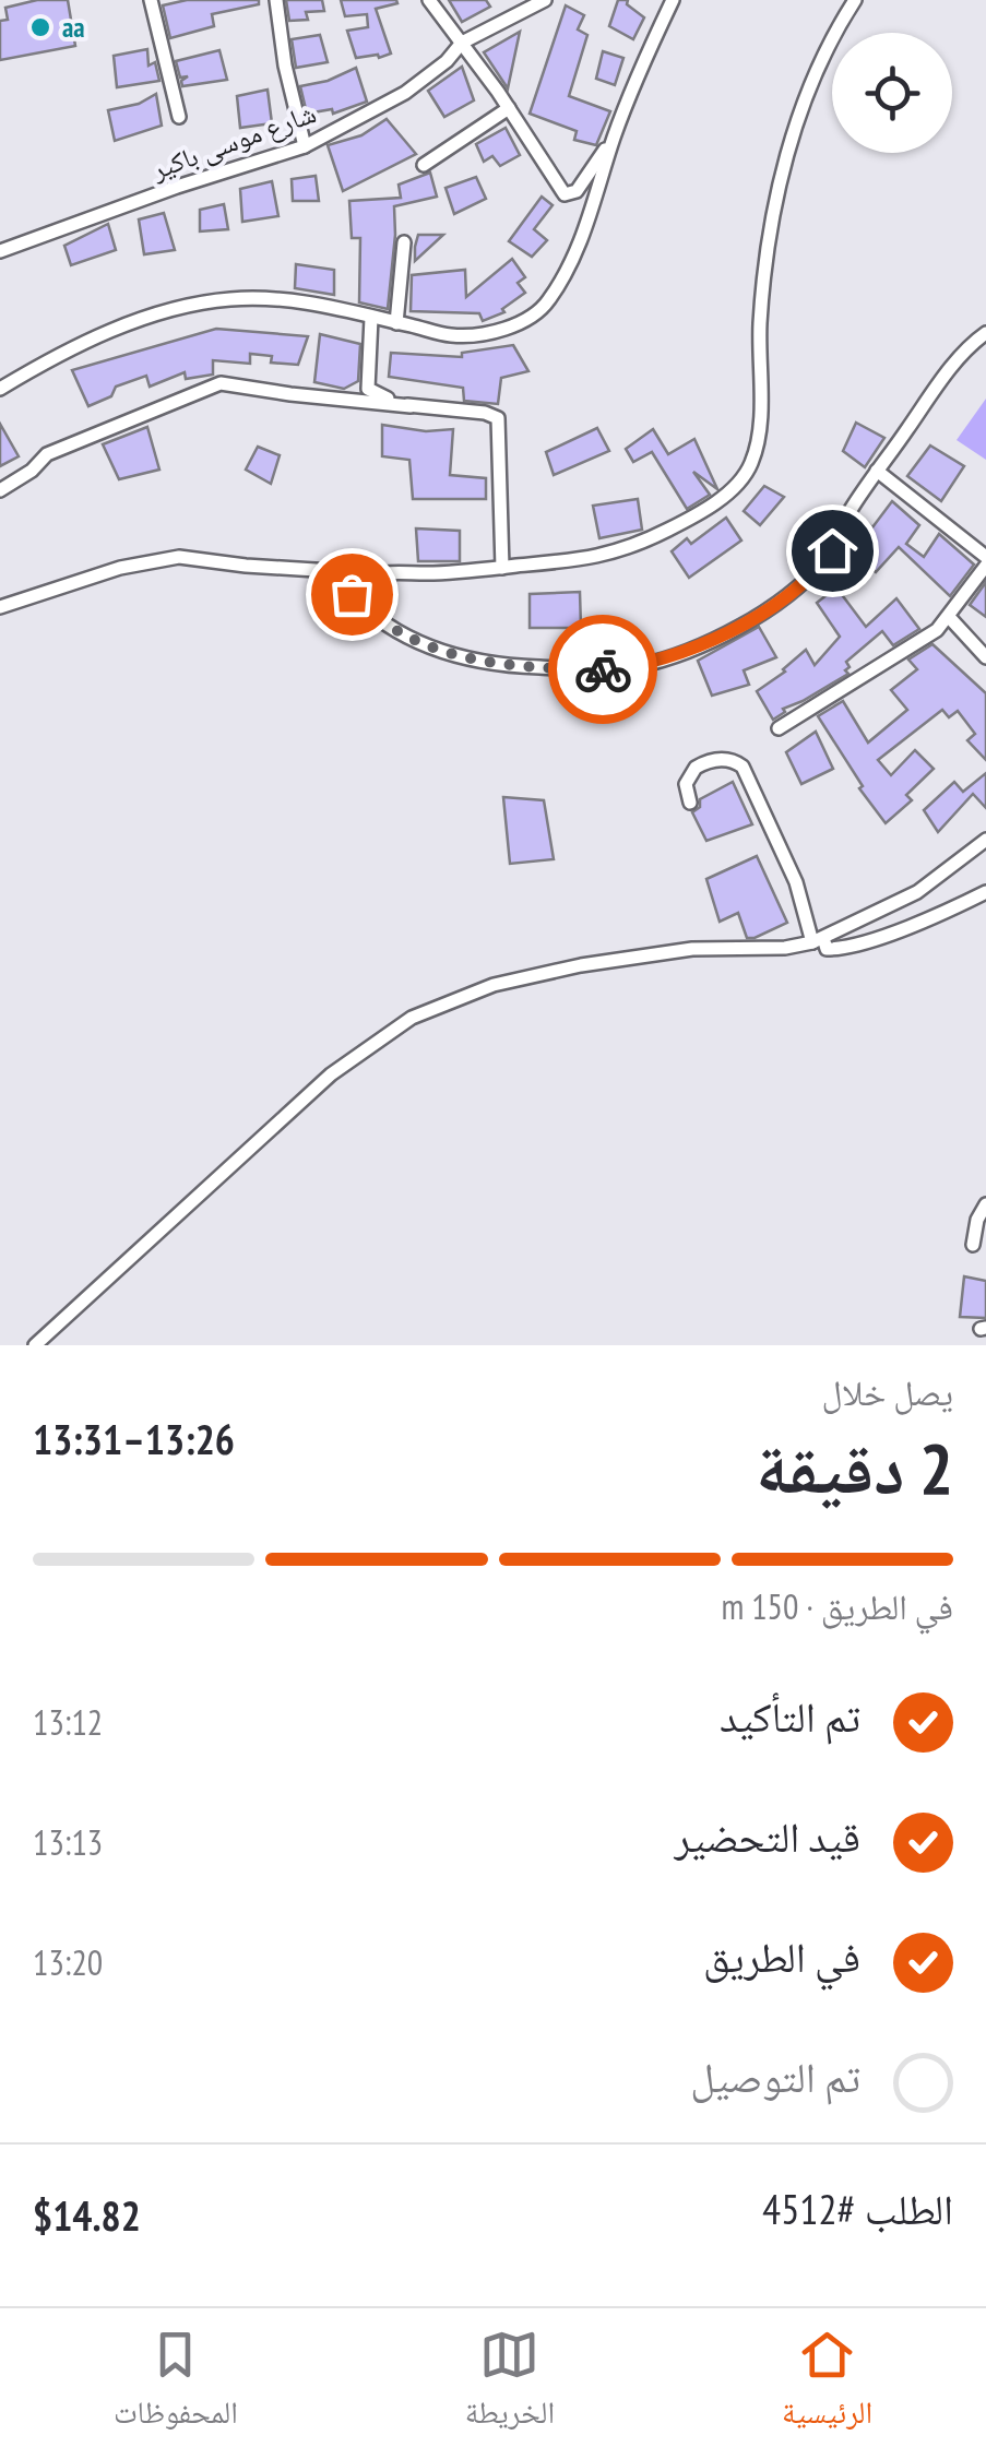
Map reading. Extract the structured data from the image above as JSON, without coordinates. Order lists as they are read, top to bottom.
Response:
{
  "streets": {
    "street": ["شارع موسى باكير"]
  },
  "places": ["aa"],
  "page": {
    "heading": ["2 دقيقة", "يصل خلال", "13:26–13:31"],
    "panel": ["الطلب #4512", "$14.82"],
    "bar": "في الطريق · 150 m",
    "list": [
      ["تم التأكيد", "13:12"],
      ["قيد التحضير", "13:13"],
      ["في الطريق", "13:20"],
      "تم التوصيل"
    ],
    "tabs": ["الرئيسية", "الخريطة", "المحفوظات"]
  }
}
